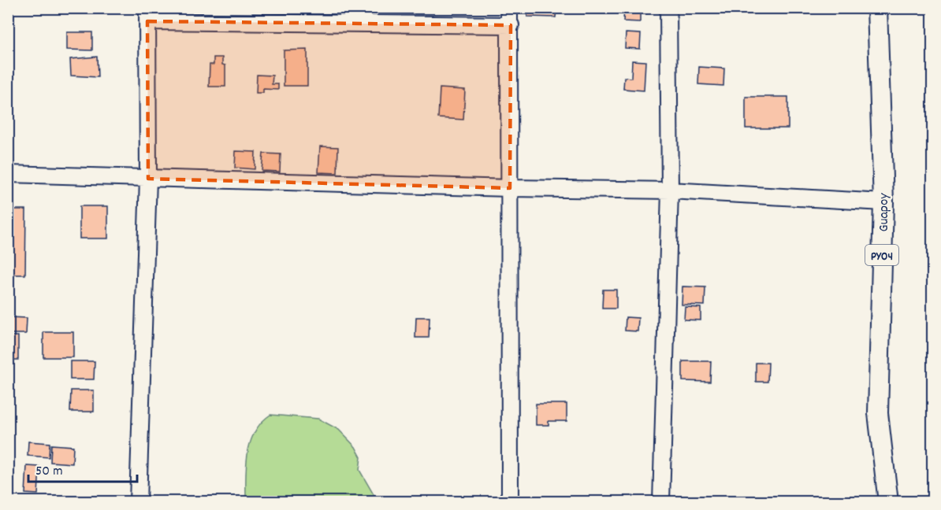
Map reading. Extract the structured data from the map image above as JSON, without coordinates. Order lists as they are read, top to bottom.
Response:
{
  "streets": {
    "main road": ["Guapoy", "PY04"]
  },
  "scale_bar": "50 m"
}
